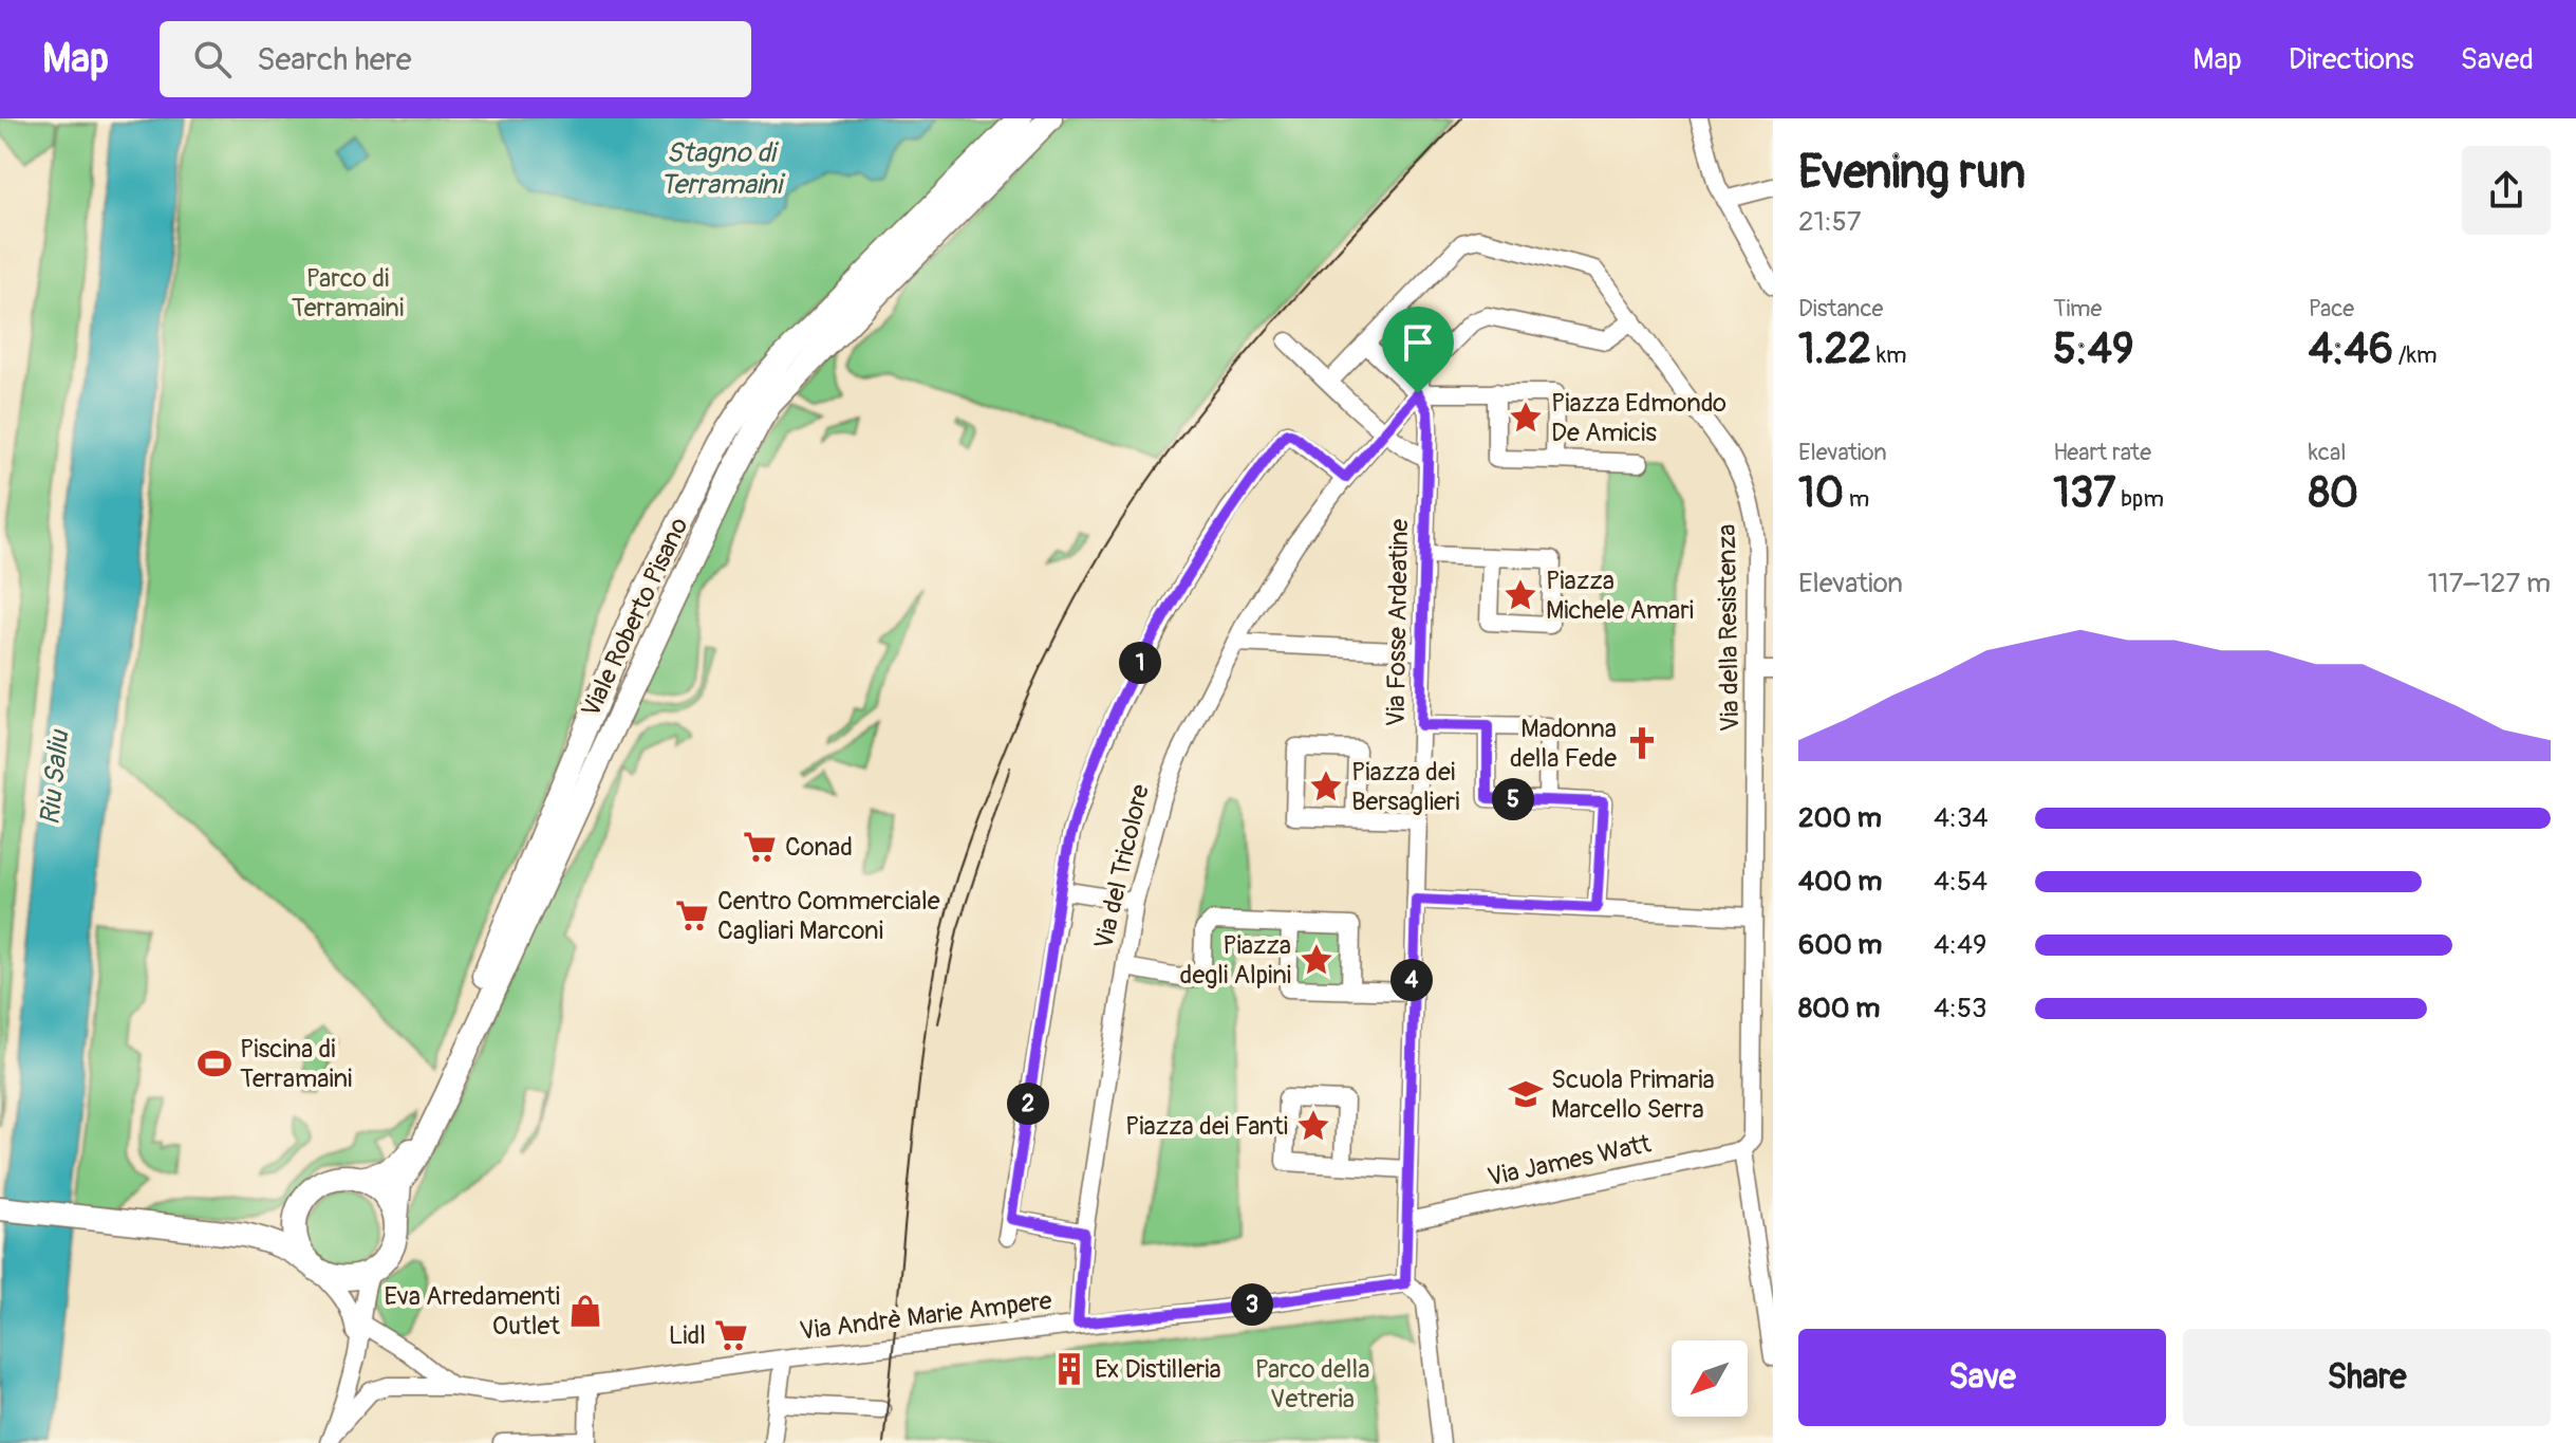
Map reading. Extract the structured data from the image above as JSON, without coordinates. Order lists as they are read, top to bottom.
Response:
{
  "streets": {
    "main road": ["Viale Roberto Pisano"],
    "street": [
      "Via Fosse Ardeatine",
      "Via della Resistenza",
      "Via del Tricolore",
      "Via James Watt",
      "Via Andrè Marie Ampere"
    ]
  },
  "crossings": [
    ["Via Fosse Ardeatine", "Via James Watt"],
    ["Via Fosse Ardeatine", "Via Andrè Marie Ampere"],
    ["Via della Resistenza", "Via James Watt"],
    ["Via del Tricolore", "Via Andrè Marie Ampere"]
  ],
  "water": ["Stagno di Terramaini", "Riu Saliu"],
  "parks": ["Parco di Terramaini", "Parco della Vetreria"],
  "places": {
    "place": [
      "Piazza Edmondo De Amicis",
      "Piazza Michele Amari",
      "Piazza dei Bersaglieri",
      "Piazza degli Alpini",
      "Piazza dei Fanti"
    ],
    "church": ["Madonna della Fede"],
    "supermarket": ["Conad", "Centro Commerciale Cagliari Marconi", "Lidl"],
    "sports": ["Piscina di Terramaini"],
    "school or university": ["Scuola Primaria Marcello Serra"],
    "shop": ["Eva Arredamenti Outlet"],
    "building": ["Ex Distilleria"]
  },
  "north": "bottom left",
  "page": {
    "header": "Map",
    "search": "Search here",
    "nav": ["Map", "Directions", "Saved"],
    "heading": ["Evening run", "21:57"],
    "stats": [
      ["Distance", "1.22 km"],
      ["Time", "5:49"],
      ["Pace", "4:46 /km"],
      ["Elevation", "10 m"],
      ["Heart rate", "137 bpm"],
      ["kcal", "80"]
    ],
    "chart": ["Elevation", "117–127 m"],
    "pins": [
      "1",
      "5",
      "4",
      "2",
      "3"
    ],
    "list": [
      {
        "name": "200 m",
        "note": "4:34"
      },
      {
        "name": "400 m",
        "note": "4:54"
      },
      {
        "name": "600 m",
        "note": "4:49"
      },
      {
        "name": "800 m",
        "note": "4:53"
      }
    ],
    "buttons": ["Save", "Share"]
  }
}
